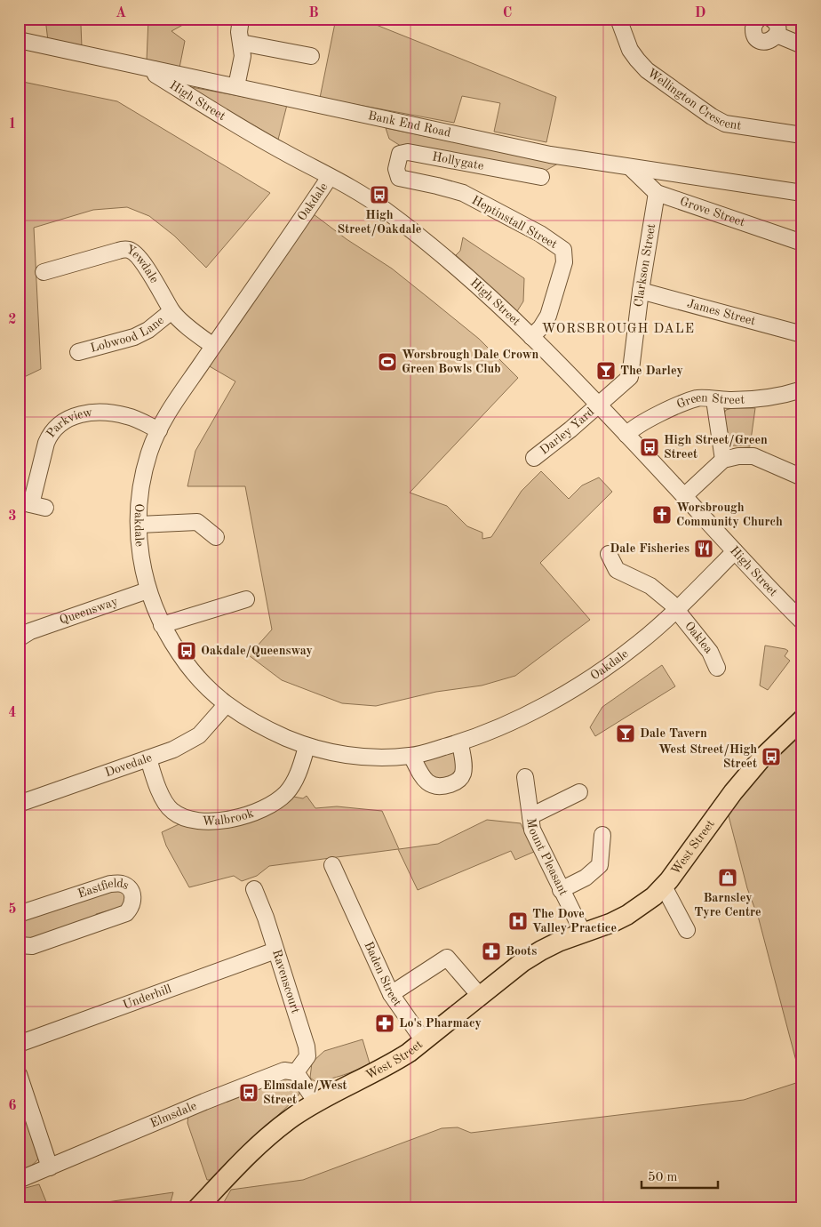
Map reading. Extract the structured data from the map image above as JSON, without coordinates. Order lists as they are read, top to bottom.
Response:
{
  "streets": {
    "main road": ["West Street"],
    "street": [
      "Wellington Crescent",
      "High Street",
      "Bank End Road",
      "Hollygate",
      "Oakdale",
      "Grove Street",
      "Heptinstall Street",
      "Clarkson Street",
      "Yewdale",
      "James Street",
      "Lobwood Lane",
      "Green Street",
      "Parkview",
      "Darley Yard",
      "Queensway",
      "Oaklea",
      "Dovedale",
      "Walbrook",
      "Mount Pleasant",
      "Eastfields",
      "Baden Street",
      "Ravenscourt",
      "Underhill",
      "Elmsdale"
    ]
  },
  "crossings": [
    ["High Street", "Bank End Road"],
    ["High Street", "Oakdale"],
    ["High Street", "Heptinstall Street"],
    ["High Street", "Clarkson Street"],
    ["High Street", "Green Street"],
    ["High Street", "Darley Yard"],
    ["Bank End Road", "Grove Street"],
    ["Hollygate", "Heptinstall Street"],
    ["Oakdale", "Yewdale"],
    ["Oakdale", "Parkview"],
    ["Oakdale", "Queensway"],
    ["Oakdale", "Oaklea"],
    ["Oakdale", "Dovedale"],
    ["Oakdale", "Walbrook"],
    ["Grove Street", "Clarkson Street"],
    ["Clarkson Street", "James Street"],
    ["Clarkson Street", "Darley Yard"],
    ["Yewdale", "Lobwood Lane"],
    ["Dovedale", "Walbrook"],
    ["West Street", "Mount Pleasant"],
    ["West Street", "Baden Street"],
    ["Ravenscourt", "Underhill"],
    ["Ravenscourt", "Elmsdale"]
  ],
  "districts": ["WORSBROUGH DALE"],
  "places": {
    "bus stop": [
      "High Street/Oakdale",
      "High Street/Green Street",
      "Oakdale/Queensway",
      "West Street/High Street",
      "Elmsdale/West Street"
    ],
    "sports": ["Worsbrough Dale Crown Green Bowls Club"],
    "bar": ["The Darley", "Dale Tavern"],
    "church": ["Worsbrough Community Church"],
    "restaurant": ["Dale Fisheries"],
    "shop": ["Barnsley Tyre Centre"],
    "hospital": ["The Dove Valley Practice"],
    "pharmacy": ["Boots", "Lo's Pharmacy"]
  },
  "scale_bar": "50 m",
  "grid": {
    "columns": [
      "A",
      "B",
      "C",
      "D"
    ],
    "rows": [
      "1",
      "2",
      "3",
      "4",
      "5",
      "6"
    ]
  }
}
